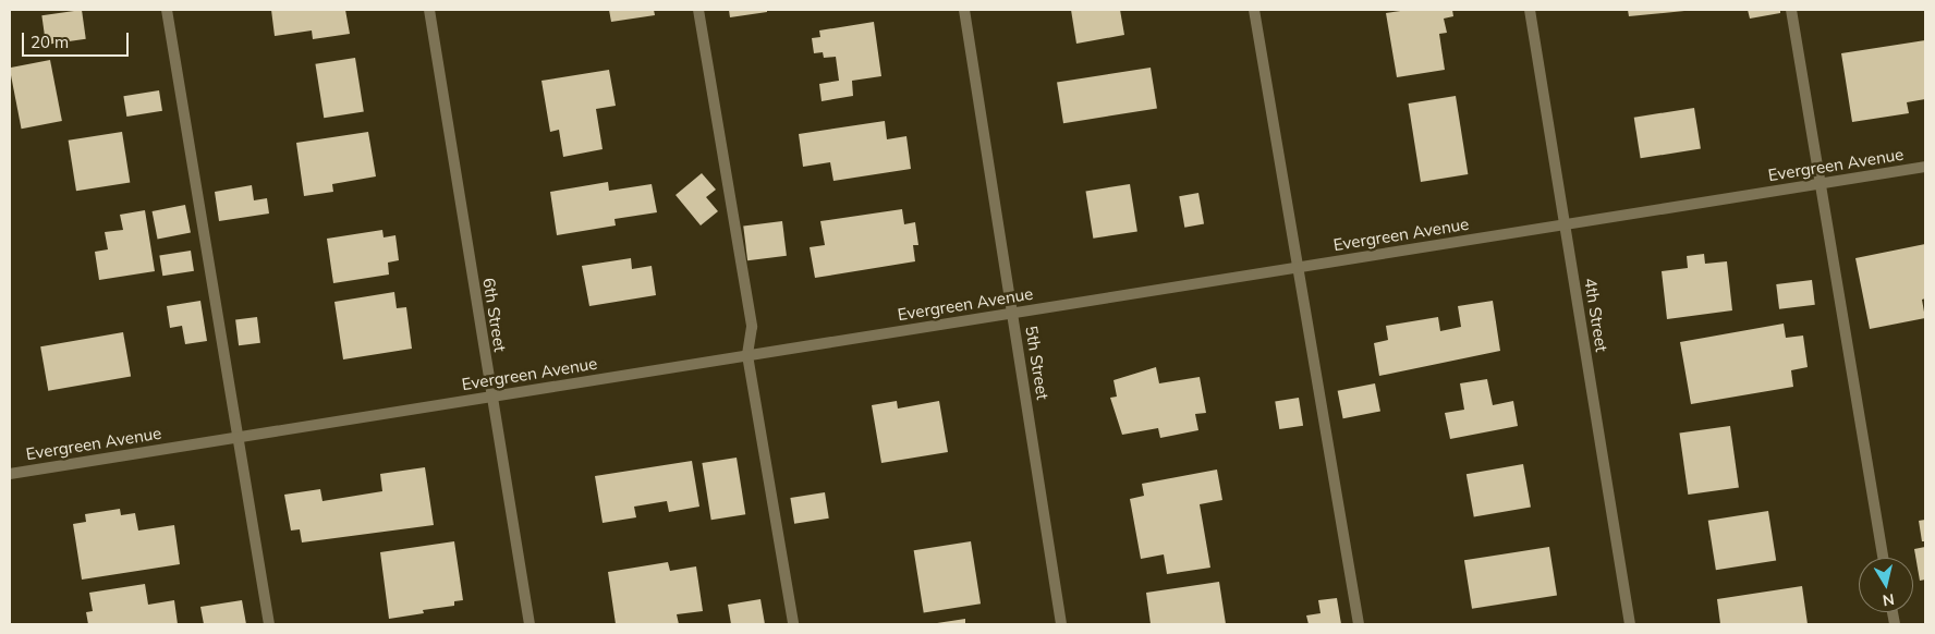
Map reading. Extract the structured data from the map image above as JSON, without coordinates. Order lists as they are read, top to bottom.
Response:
{
  "streets": {
    "street": [
      "Evergreen Avenue",
      "6th Street",
      "4th Street",
      "5th Street"
    ]
  },
  "crossings": [
    ["Evergreen Avenue", "6th Street"],
    ["Evergreen Avenue", "4th Street"],
    ["Evergreen Avenue", "5th Street"]
  ],
  "scale_bar": "20 m",
  "north": "bottom"
}
